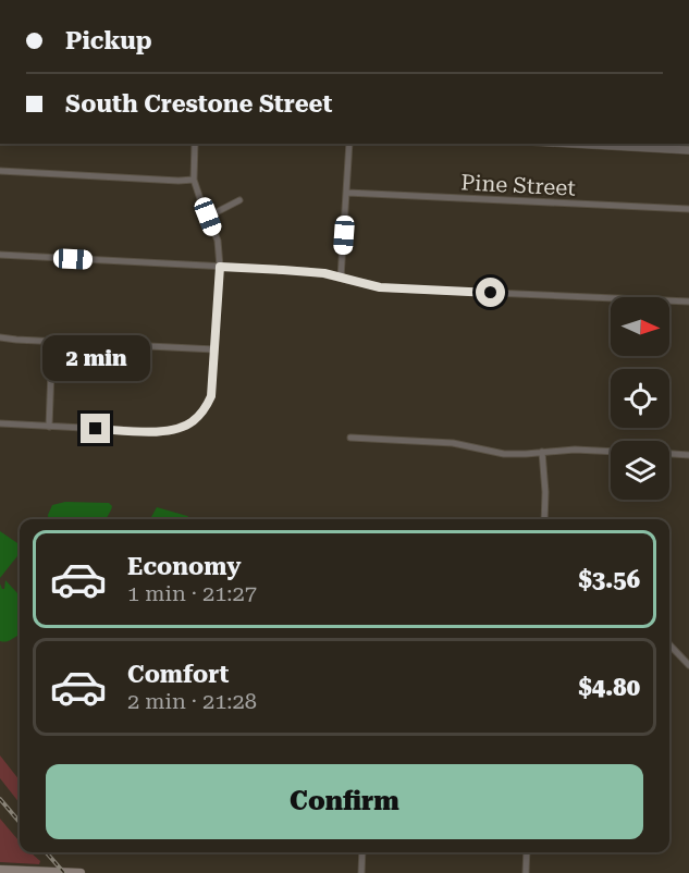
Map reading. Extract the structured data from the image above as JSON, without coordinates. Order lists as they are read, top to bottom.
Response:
{
  "streets": {
    "street": ["Pine Street"]
  },
  "north": "right",
  "page": {
    "banner": ["Pickup", "South Crestone Street"],
    "bubble": "2 min",
    "list": [
      {
        "name": "Economy",
        "note": "1 min · 21:27",
        "value": "$3.56"
      },
      {
        "name": "Comfort",
        "note": "2 min · 21:28",
        "value": "$4.80"
      }
    ],
    "buttons": "Confirm"
  }
}
